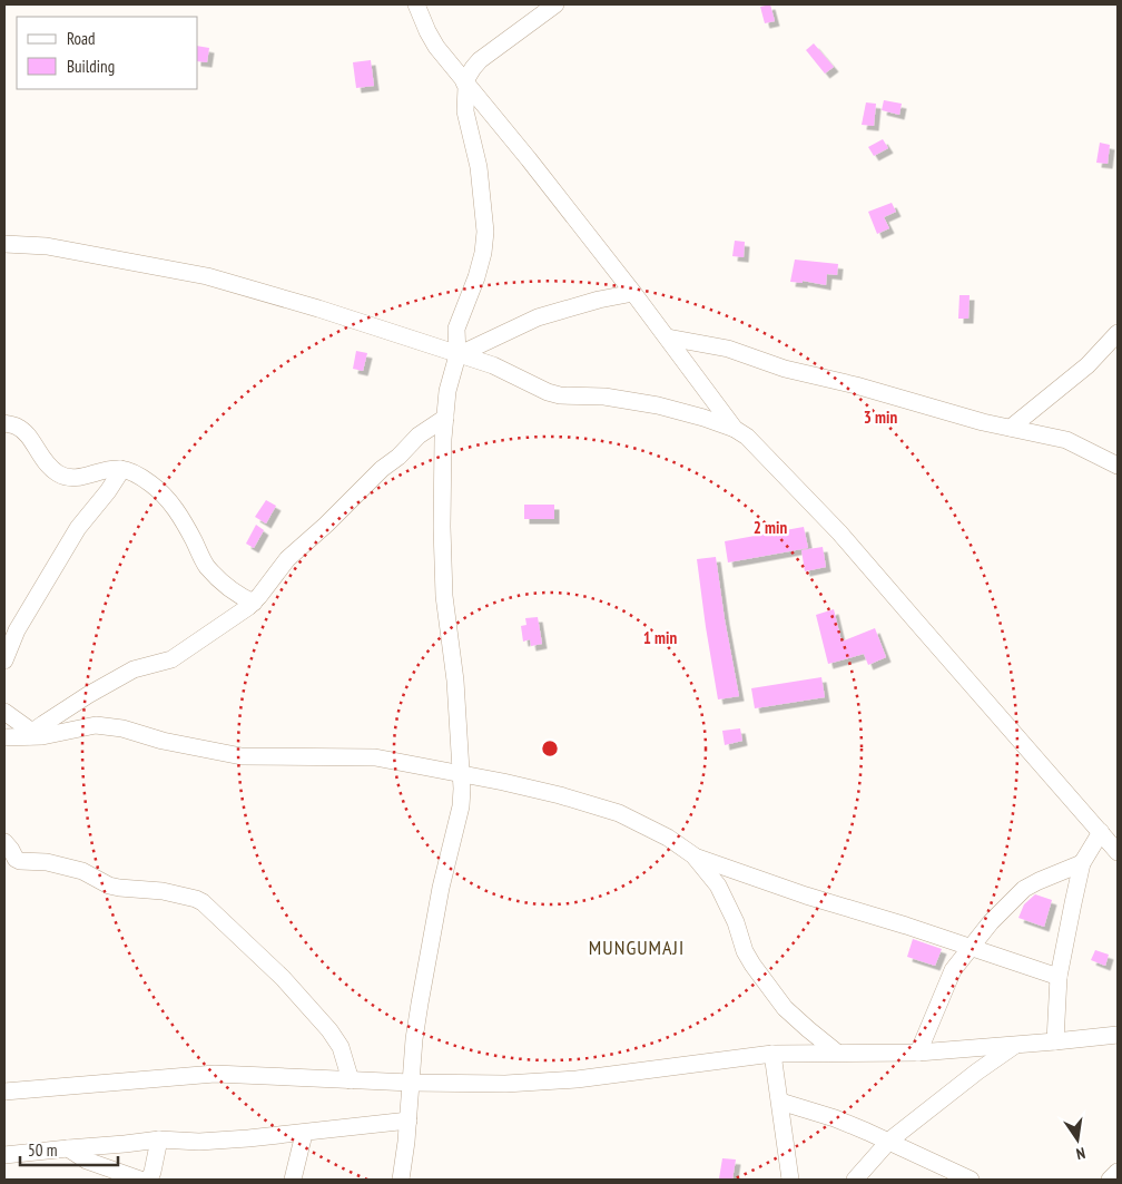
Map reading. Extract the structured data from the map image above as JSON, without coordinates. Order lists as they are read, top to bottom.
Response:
{
  "districts": ["MUNGUMAJI"],
  "legend": ["Road", "Building"],
  "scale_bar": "50 m",
  "north": "bottom",
  "rings": ["3 min", "2 min", "1 min"]
}
